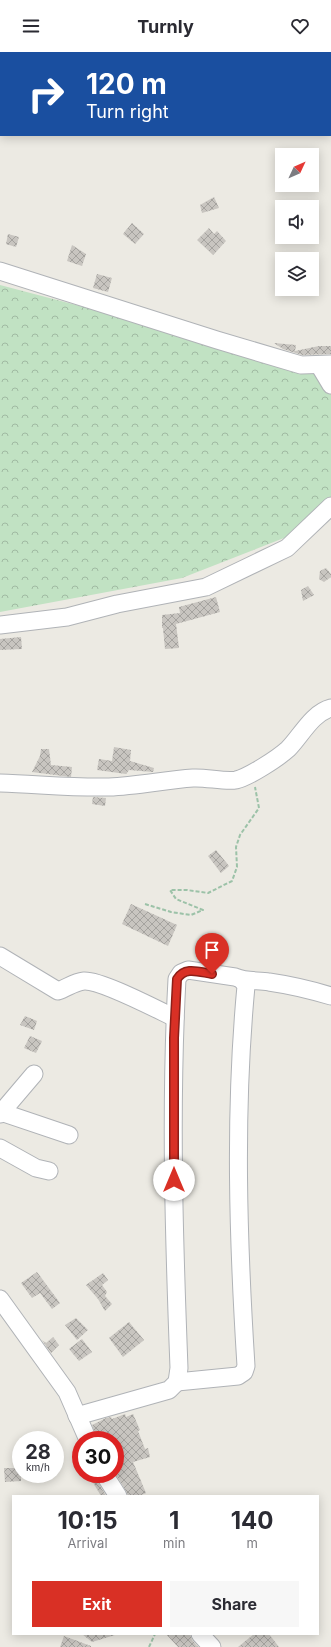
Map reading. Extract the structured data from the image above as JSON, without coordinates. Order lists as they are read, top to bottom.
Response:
{
  "north": "top right",
  "page": {
    "header": "Turnly",
    "turn": ["120 m", "Turn right"],
    "speed": "28 km/h",
    "limit": "30",
    "eta": [
      "10:15",
      "Arrival",
      "1",
      "min",
      "140",
      "m"
    ],
    "buttons": ["Exit", "Share"]
  }
}
